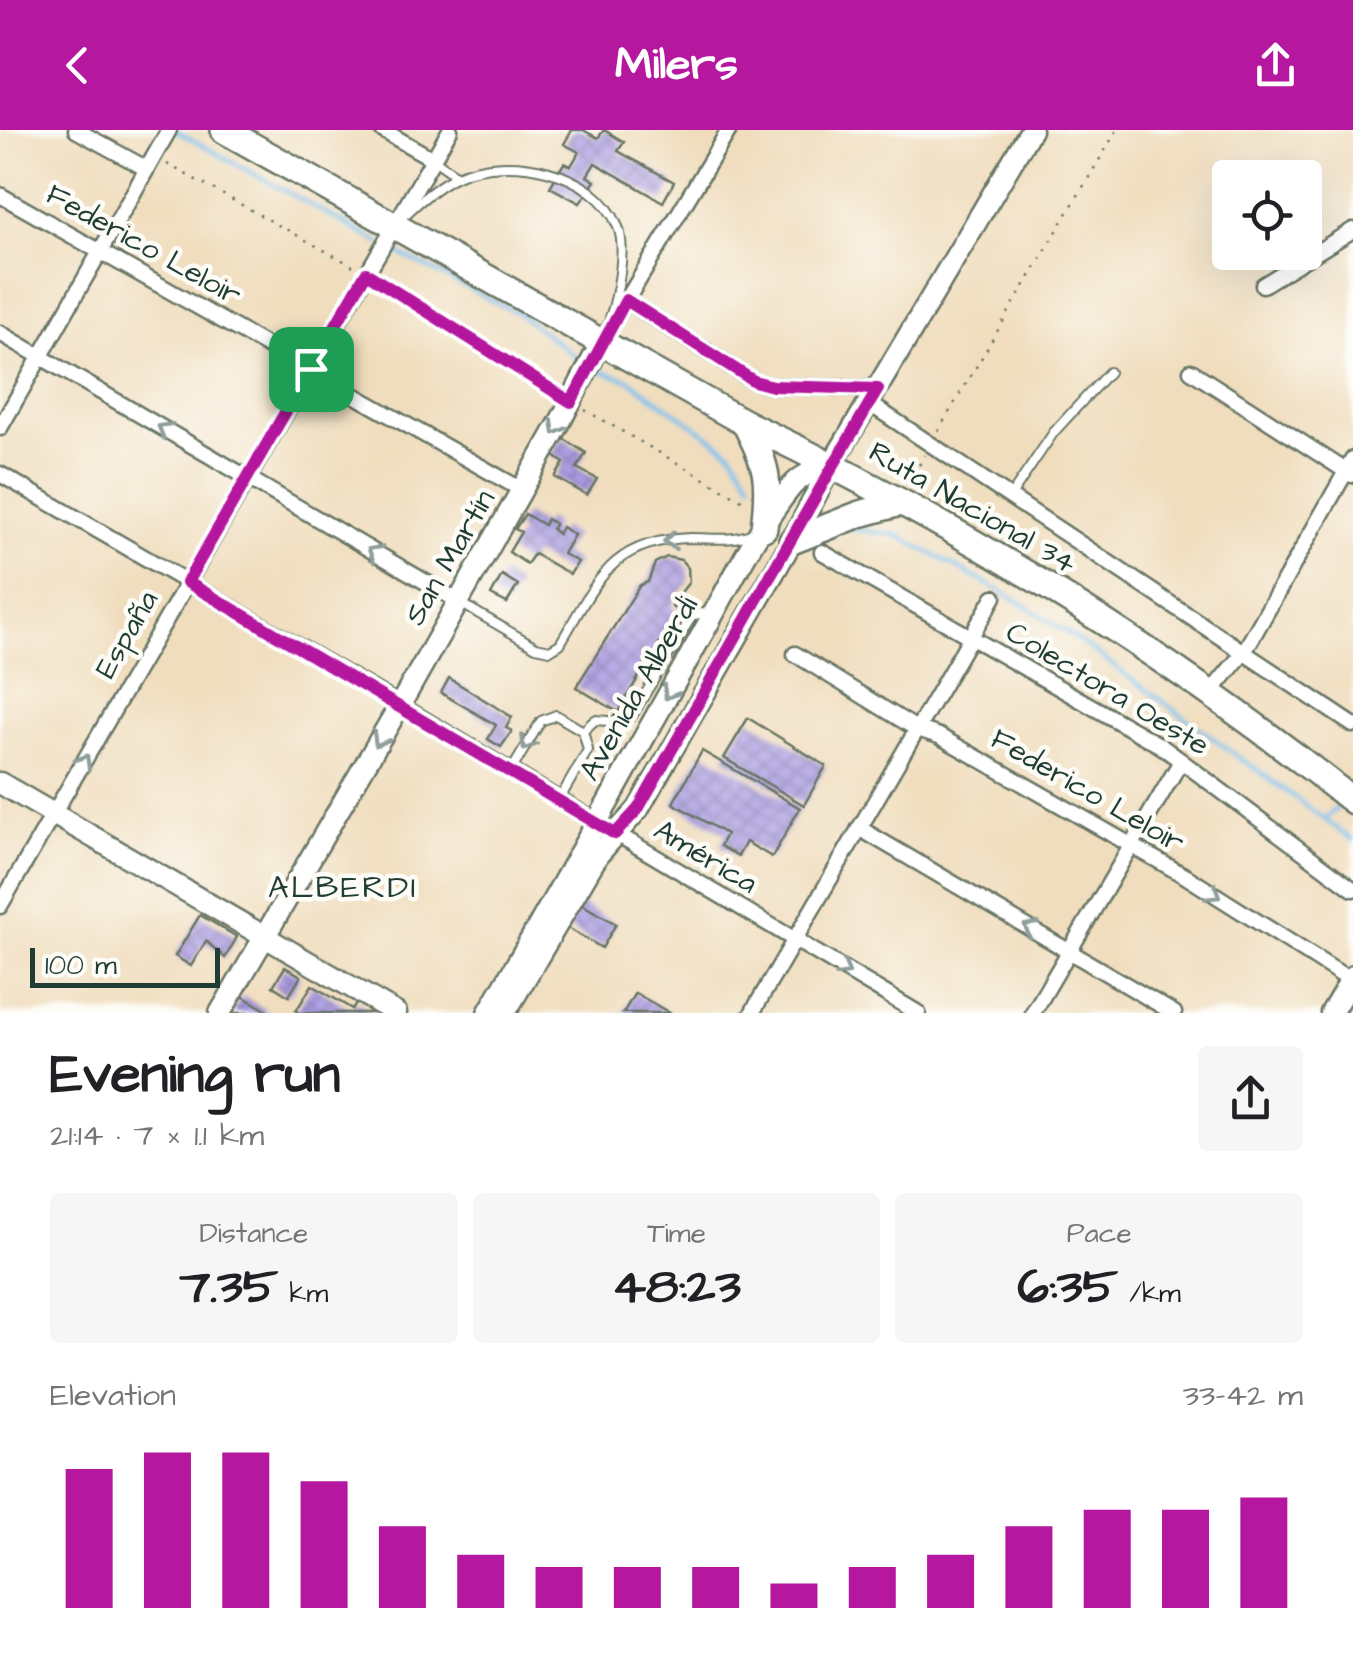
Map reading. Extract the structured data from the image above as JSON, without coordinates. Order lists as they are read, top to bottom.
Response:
{
  "streets": {
    "highway": ["Ruta Nacional 34"],
    "main road": ["San Martín", "Avenida Alberdi"],
    "street": [
      "Federico Leloir",
      "España",
      "Colectora Oeste",
      "América"
    ]
  },
  "crossings": [
    ["Federico Leloir", "San Martín"],
    ["Federico Leloir", "España"],
    ["Ruta Nacional 34", "San Martín"],
    ["Ruta Nacional 34", "España"],
    ["Ruta Nacional 34", "Avenida Alberdi"],
    ["San Martín", "América"],
    ["España", "América"],
    ["Avenida Alberdi", "América"]
  ],
  "one_way": ["San Martín"],
  "districts": ["ALBERDI"],
  "scale_bar": "100 m",
  "page": {
    "header": "Milers",
    "scale": "100 m",
    "heading": ["Evening run", "21:14 · 7 × 1.1 km"],
    "stats": [
      ["Distance", "7.35 km"],
      ["Time", "48:23"],
      ["Pace", "6:35 /km"]
    ],
    "chart": ["Elevation", "33–42 m"]
  }
}
